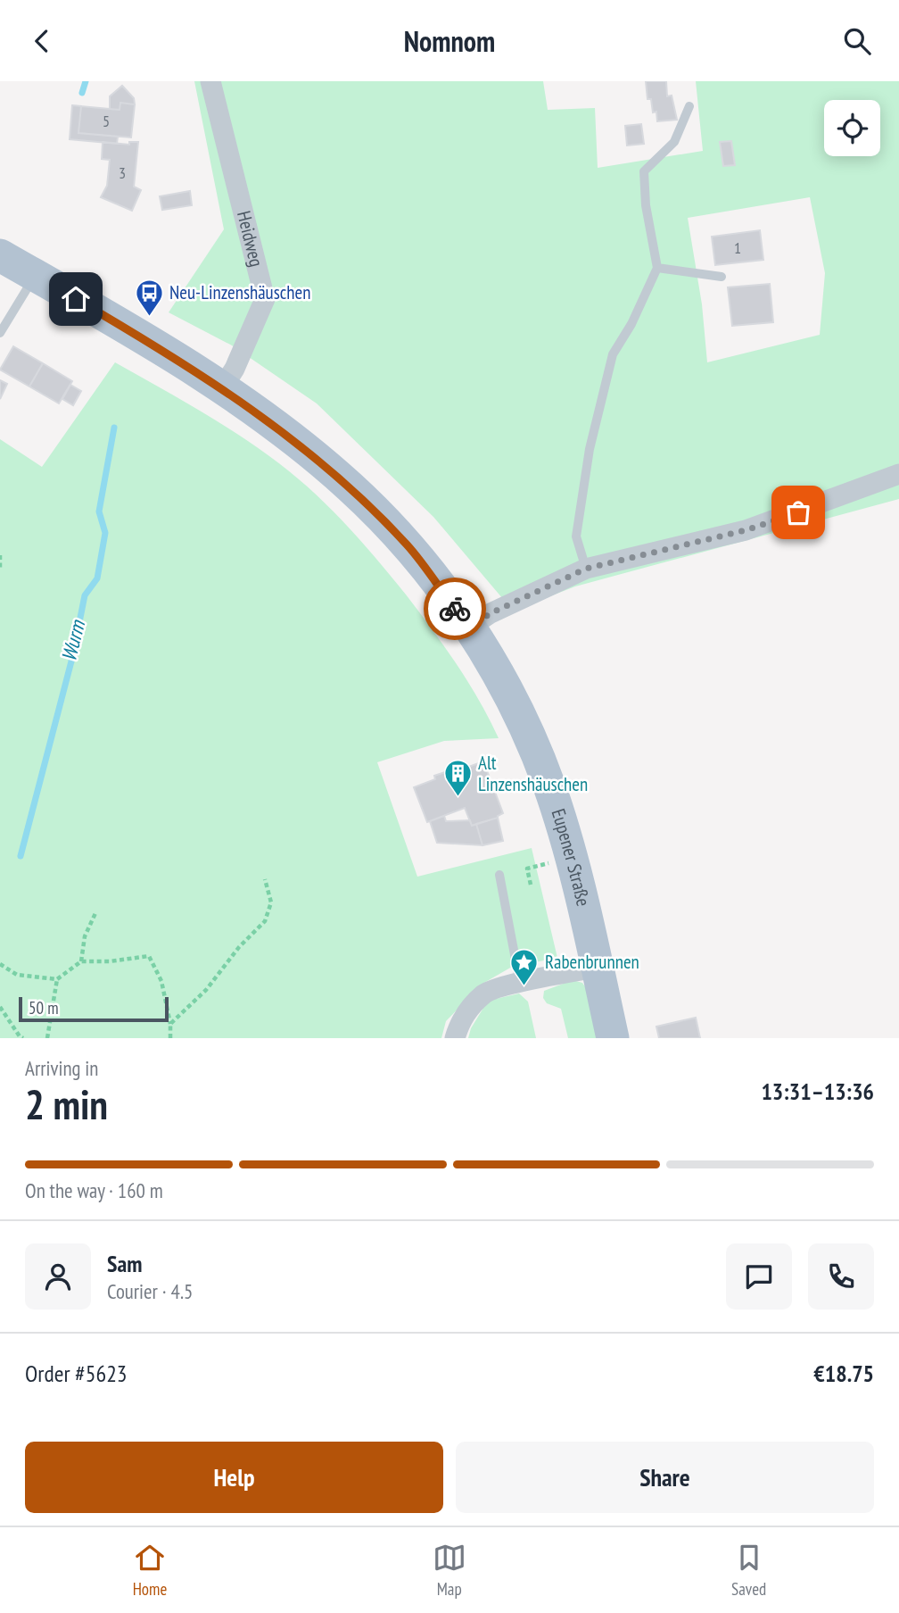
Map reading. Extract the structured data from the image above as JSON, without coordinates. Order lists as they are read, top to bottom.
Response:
{
  "streets": {
    "main road": ["Eupener Straße"],
    "street": ["Heidweg"]
  },
  "crossings": [
    ["Heidweg", "Eupener Straße"]
  ],
  "water": ["Wurm"],
  "places": {
    "bus stop": ["Neu-Linzenshäuschen"],
    "building": ["Alt Linzenshäuschen"],
    "place": ["Rabenbrunnen"]
  },
  "house_numbers": ["5", "3", "1"],
  "scale_bar": "50 m",
  "page": {
    "header": "Nomnom",
    "scale": "50 m",
    "heading": ["2 min", "Arriving in", "13:31–13:36"],
    "panel": [
      "Sam",
      "Courier · 4.5",
      "Order #5623",
      "€18.75"
    ],
    "bar": "On the way · 160 m",
    "buttons": ["Help", "Share"],
    "tabs": ["Home", "Map", "Saved"]
  }
}
